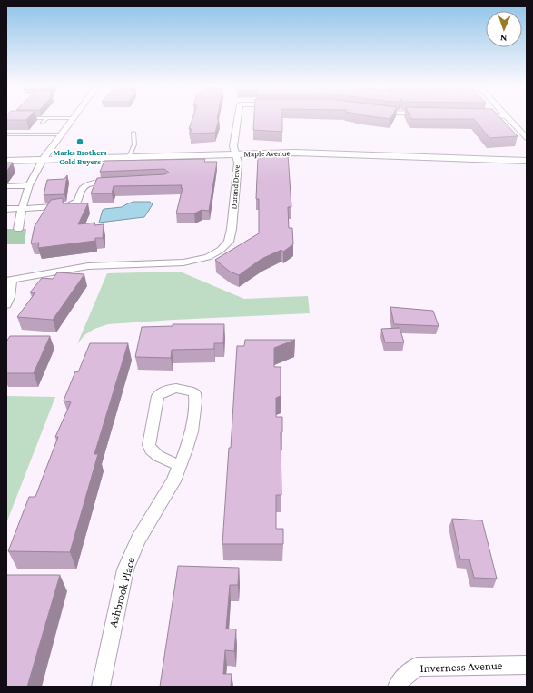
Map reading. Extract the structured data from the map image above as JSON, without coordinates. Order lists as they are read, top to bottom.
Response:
{
  "streets": {
    "main road": ["Maple Avenue"],
    "street": ["Durand Drive", "Ashbrook Place", "Inverness Avenue"]
  },
  "crossings": [
    ["Maple Avenue", "Durand Drive"]
  ],
  "places": ["Marks Brothers Gold Buyers"],
  "north": "bottom"
}
